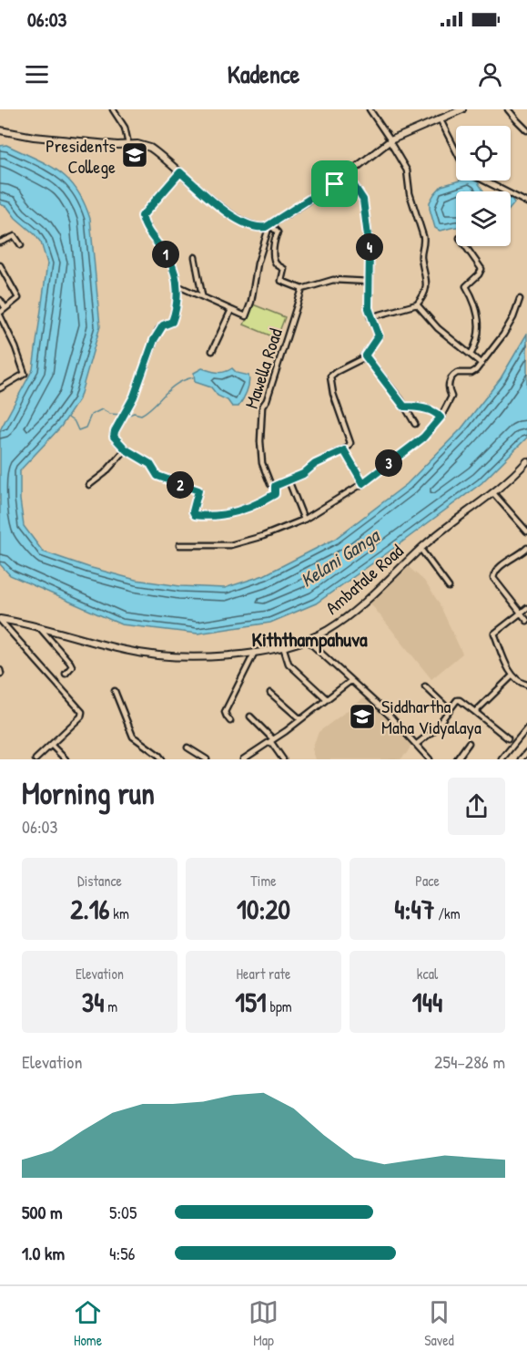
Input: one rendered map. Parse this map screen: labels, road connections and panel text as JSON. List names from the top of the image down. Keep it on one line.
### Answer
{"streets":{"main road":["Ambatale Road"],"street":["Mawella Road"]},"districts":["Kiththampahuva"],"water":["Kelani Ganga"],"places":{"school or university":["Presidents College","Siddhartha Maha Vidyalaya"]},"page":{"status":"06:03","header":"Kadence","pins":["4","1","3","2"],"heading":["Morning run","06:03"],"stats":[["Distance","2.16 km"],["Time","10:20"],["Pace","4:47 /km"],["Elevation","34 m"],["Heart rate","151 bpm"],["kcal","144"]],"chart":["Elevation","254–286 m"],"list":[{"name":"500 m","note":"5:05"},{"name":"1.0 km","note":"4:56"}],"tabs":["Home","Map","Saved"]}}
